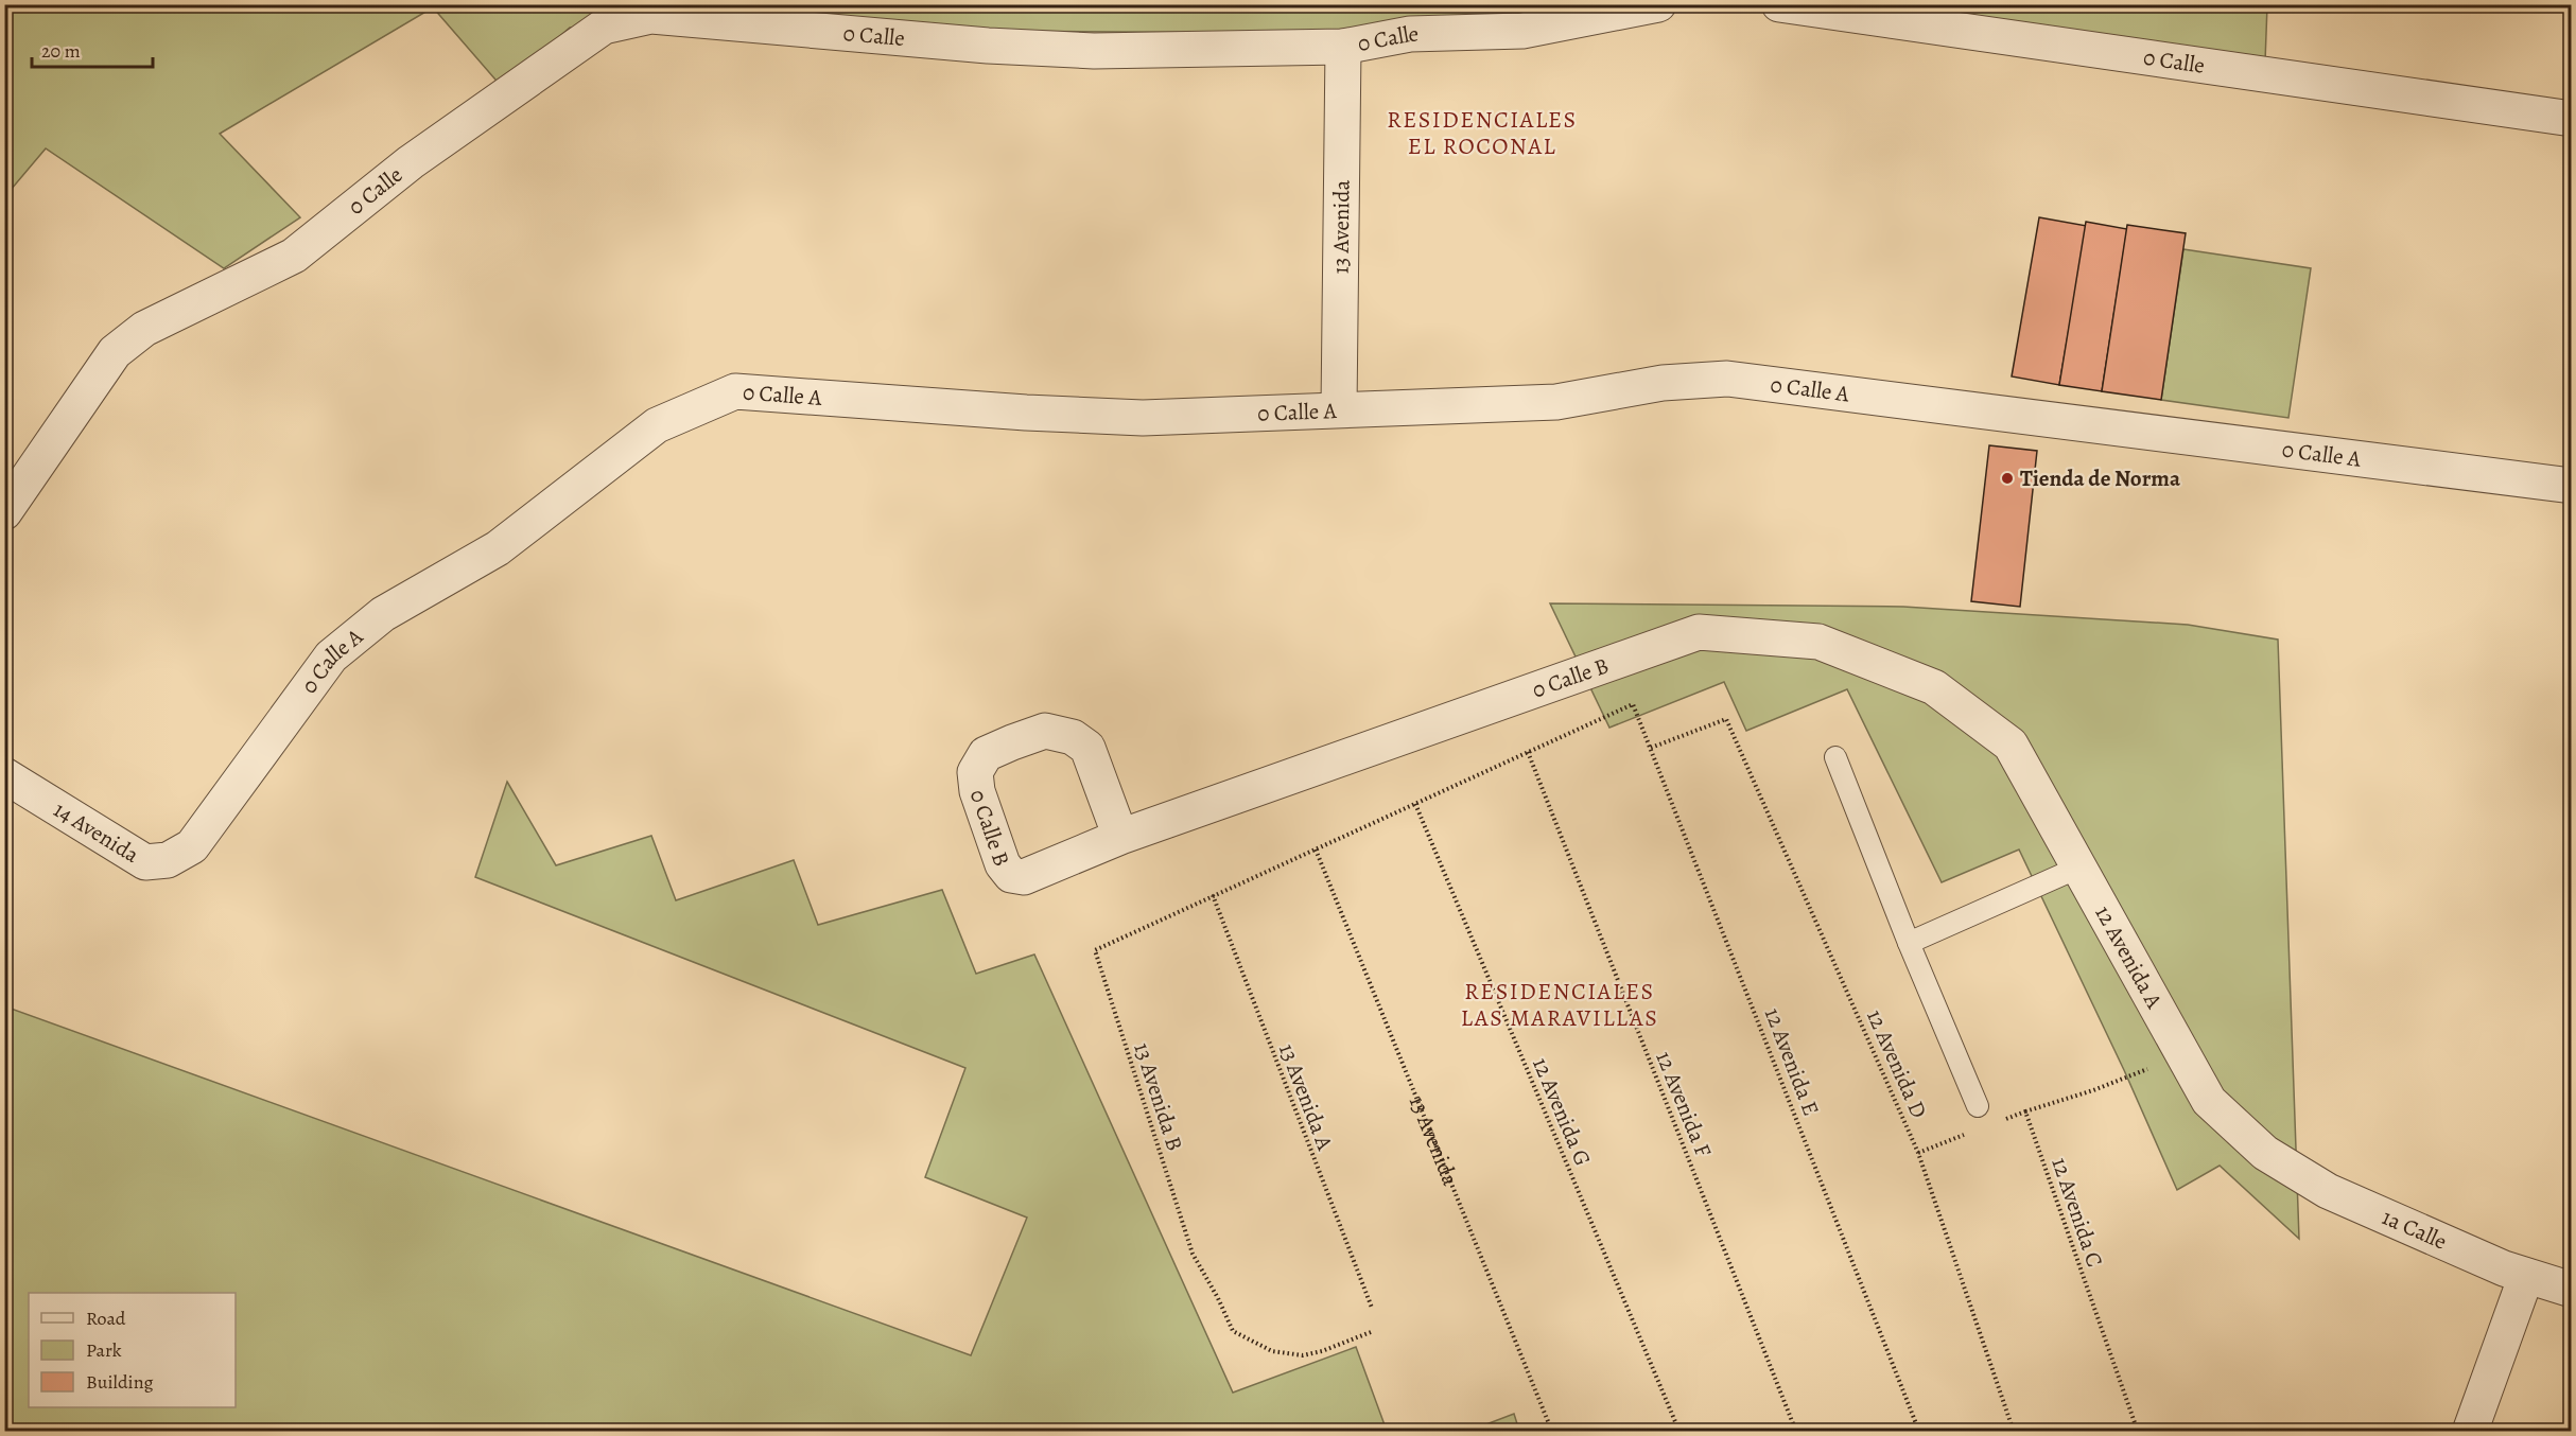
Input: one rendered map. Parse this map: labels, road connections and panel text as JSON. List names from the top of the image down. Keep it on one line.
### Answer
{"streets":{"street":["0 Calle","13 Avenida","0 Calle A","0 Calle B","14 Avenida","12 Avenida A","1a Calle"],"path":["12 Avenida E","12 Avenida D","13 Avenida B","13 Avenida A","12 Avenida F","12 Avenida G","12 Avenida C"]},"crossings":[["0 Calle","13 Avenida"],["13 Avenida","0 Calle A"],["13 Avenida","0 Calle B"],["0 Calle A","14 Avenida"],["0 Calle B","12 Avenida A"],["0 Calle B","12 Avenida E"],["0 Calle B","13 Avenida B"],["0 Calle B","13 Avenida A"],["0 Calle B","12 Avenida F"],["0 Calle B","12 Avenida G"],["12 Avenida A","1a Calle"],["12 Avenida E","12 Avenida D"]],"districts":["RESIDENCIALES EL ROCONAL","RESIDENCIALES LAS MARAVILLAS"],"places":["Tienda de Norma"],"legend":["Road","Park","Building"],"scale_bar":"20 m"}
